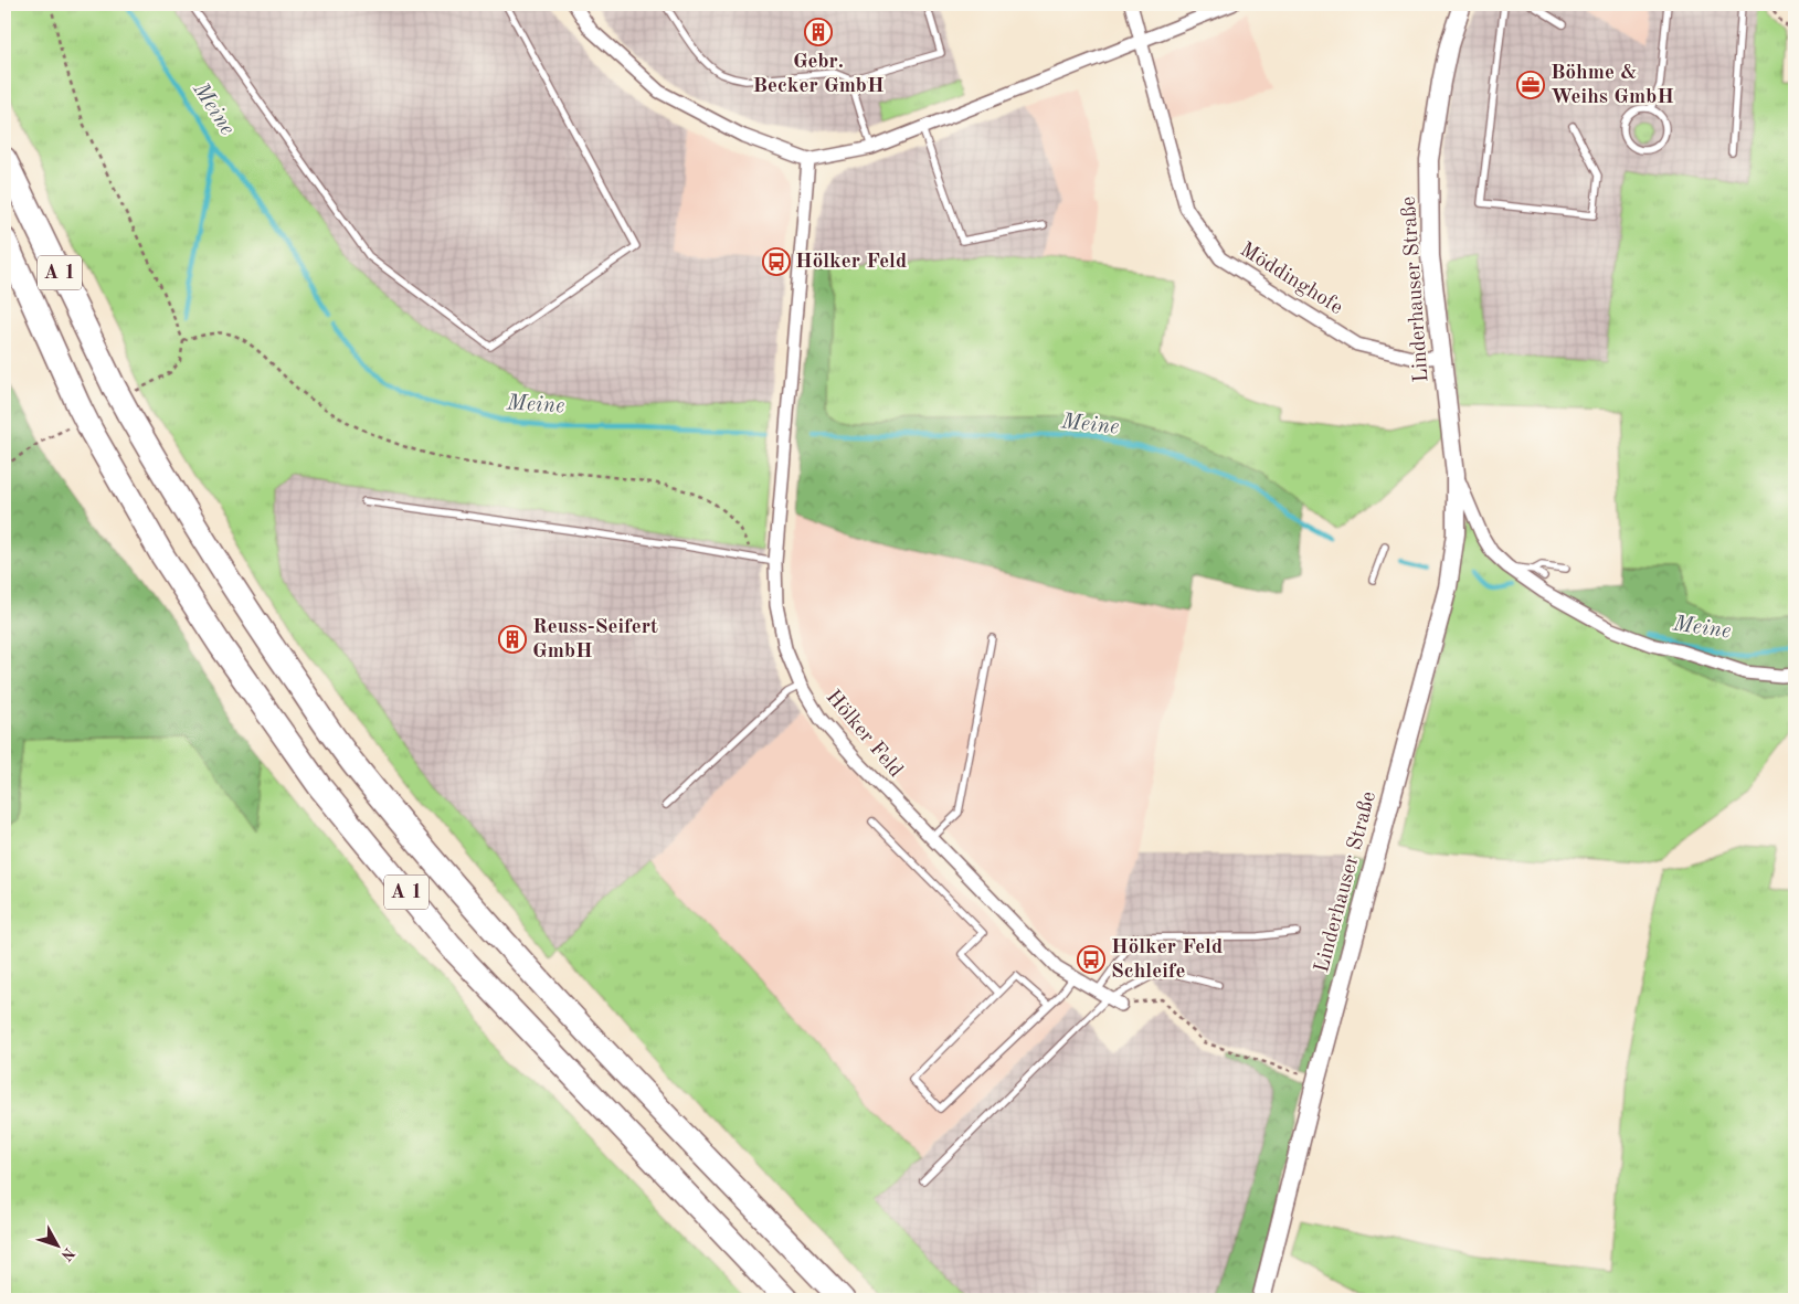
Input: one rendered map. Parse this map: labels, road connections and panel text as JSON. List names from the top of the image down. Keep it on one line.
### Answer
{"streets":{"highway":["A 1"],"main road":["Linderhauser Straße"],"street":["Möddinghofe","Hölker Feld"]},"crossings":[["Möddinghofe","Linderhauser Straße"]],"water":["Meine"],"places":{"building":["Gebr. Becker GmbH","Reuss-Seifert GmbH"],"office":["Böhme & Weihs GmbH"],"bus stop":["Hölker Feld","Hölker Feld Schleife"]},"north":"bottom right"}
